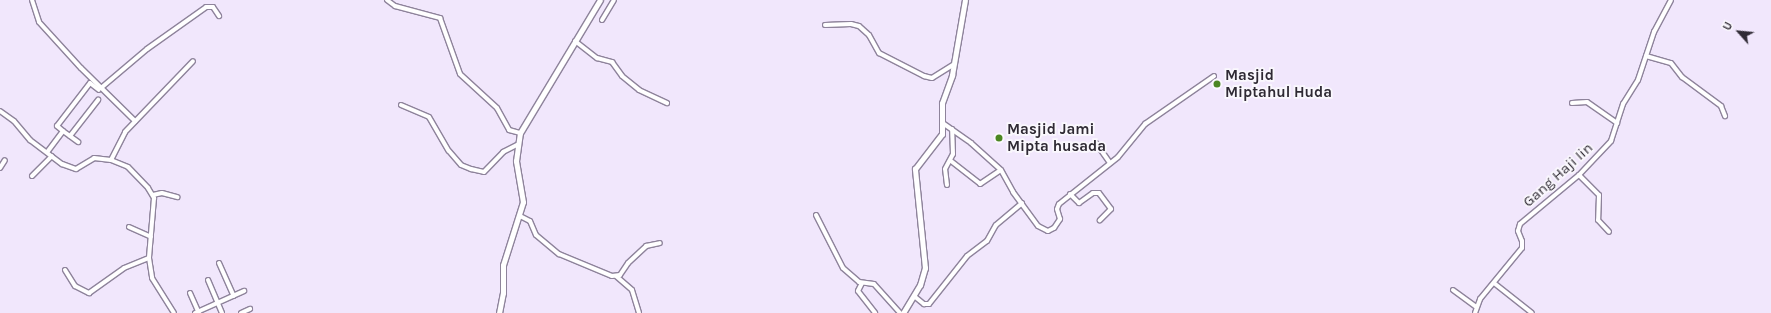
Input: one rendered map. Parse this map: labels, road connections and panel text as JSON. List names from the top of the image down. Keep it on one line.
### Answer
{"streets":{"street":["Gang Haji Iin"]},"places":["Masjid Miptahul Huda","Masjid Jami Mipta husada"],"north":"top left"}
